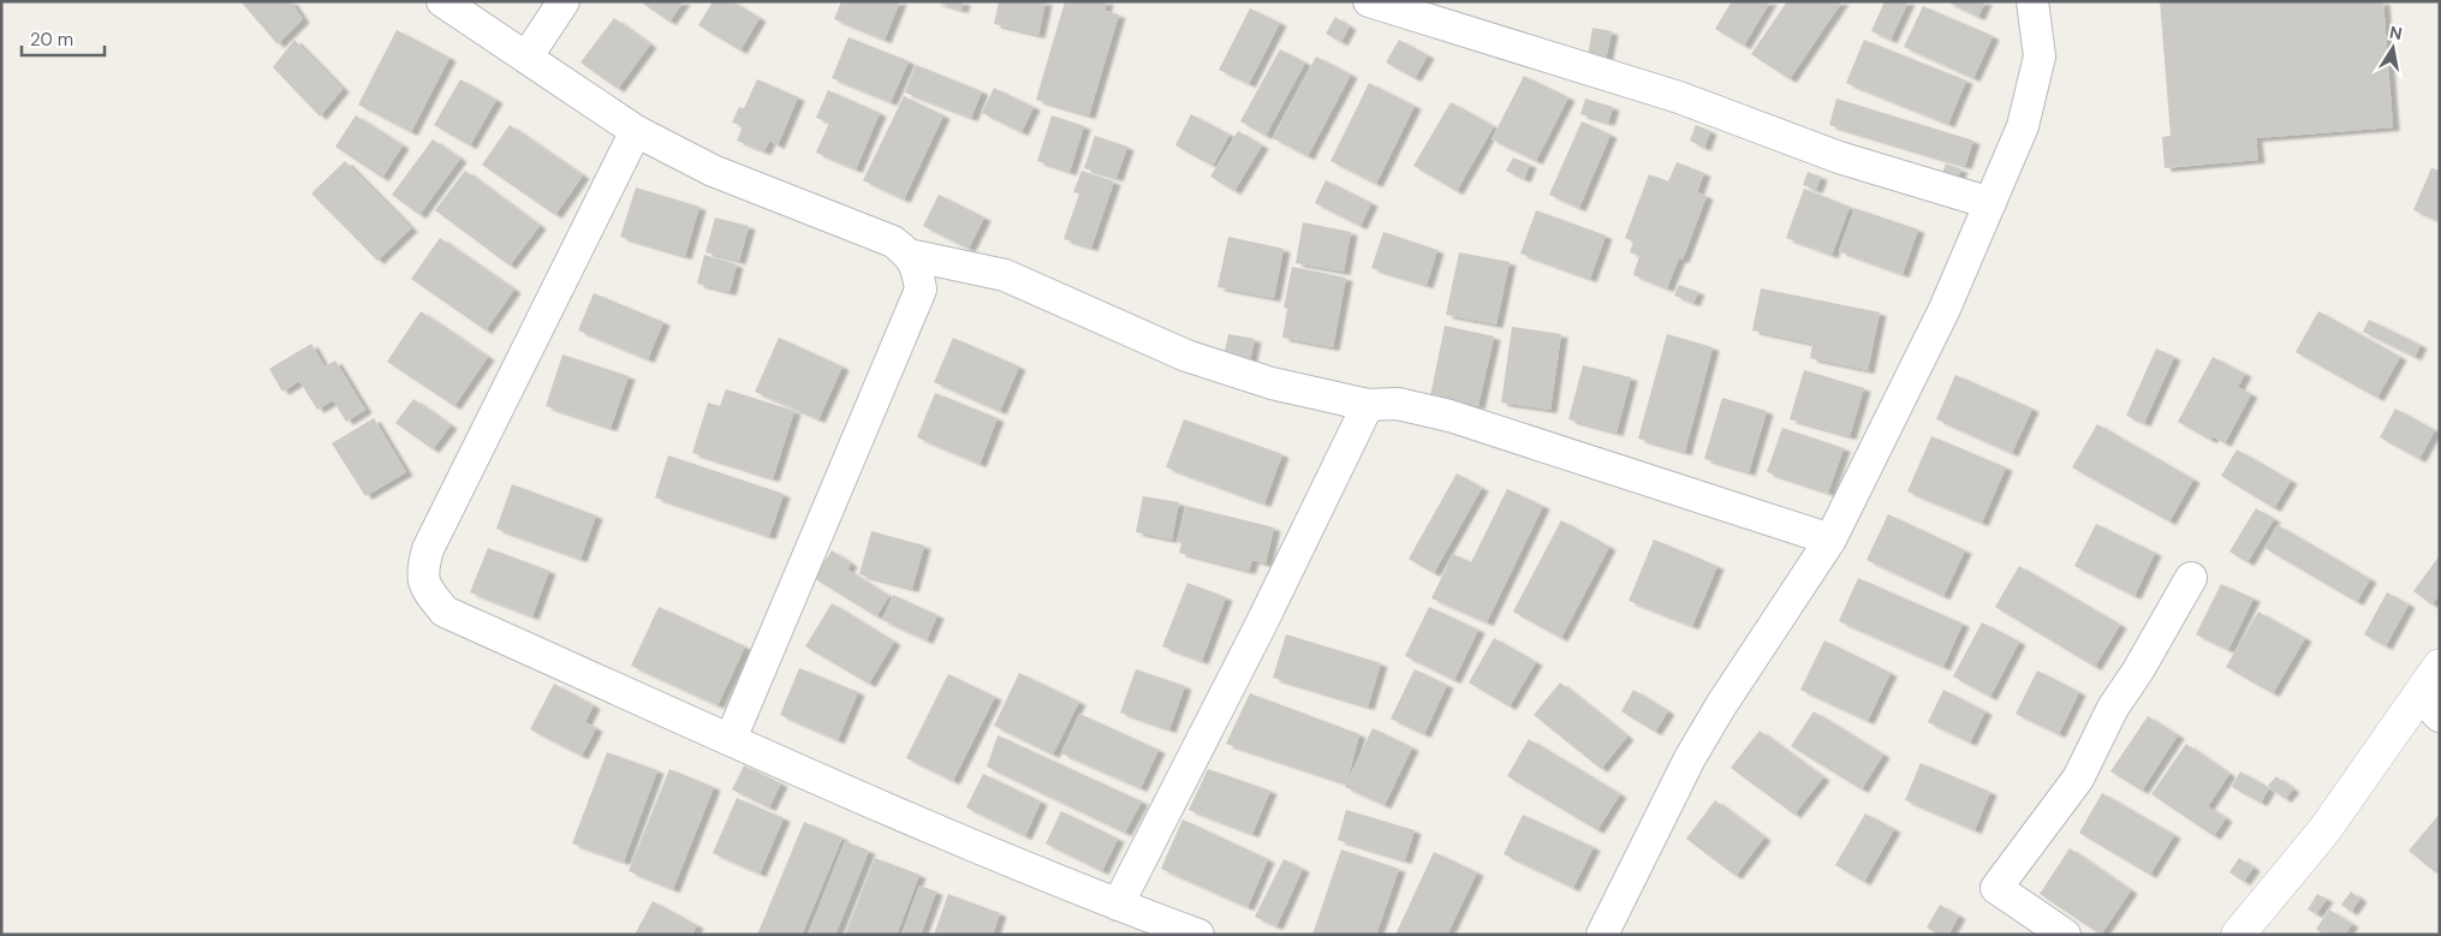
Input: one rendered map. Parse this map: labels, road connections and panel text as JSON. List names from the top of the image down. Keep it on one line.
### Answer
{"scale_bar":"20 m","north":"top"}
